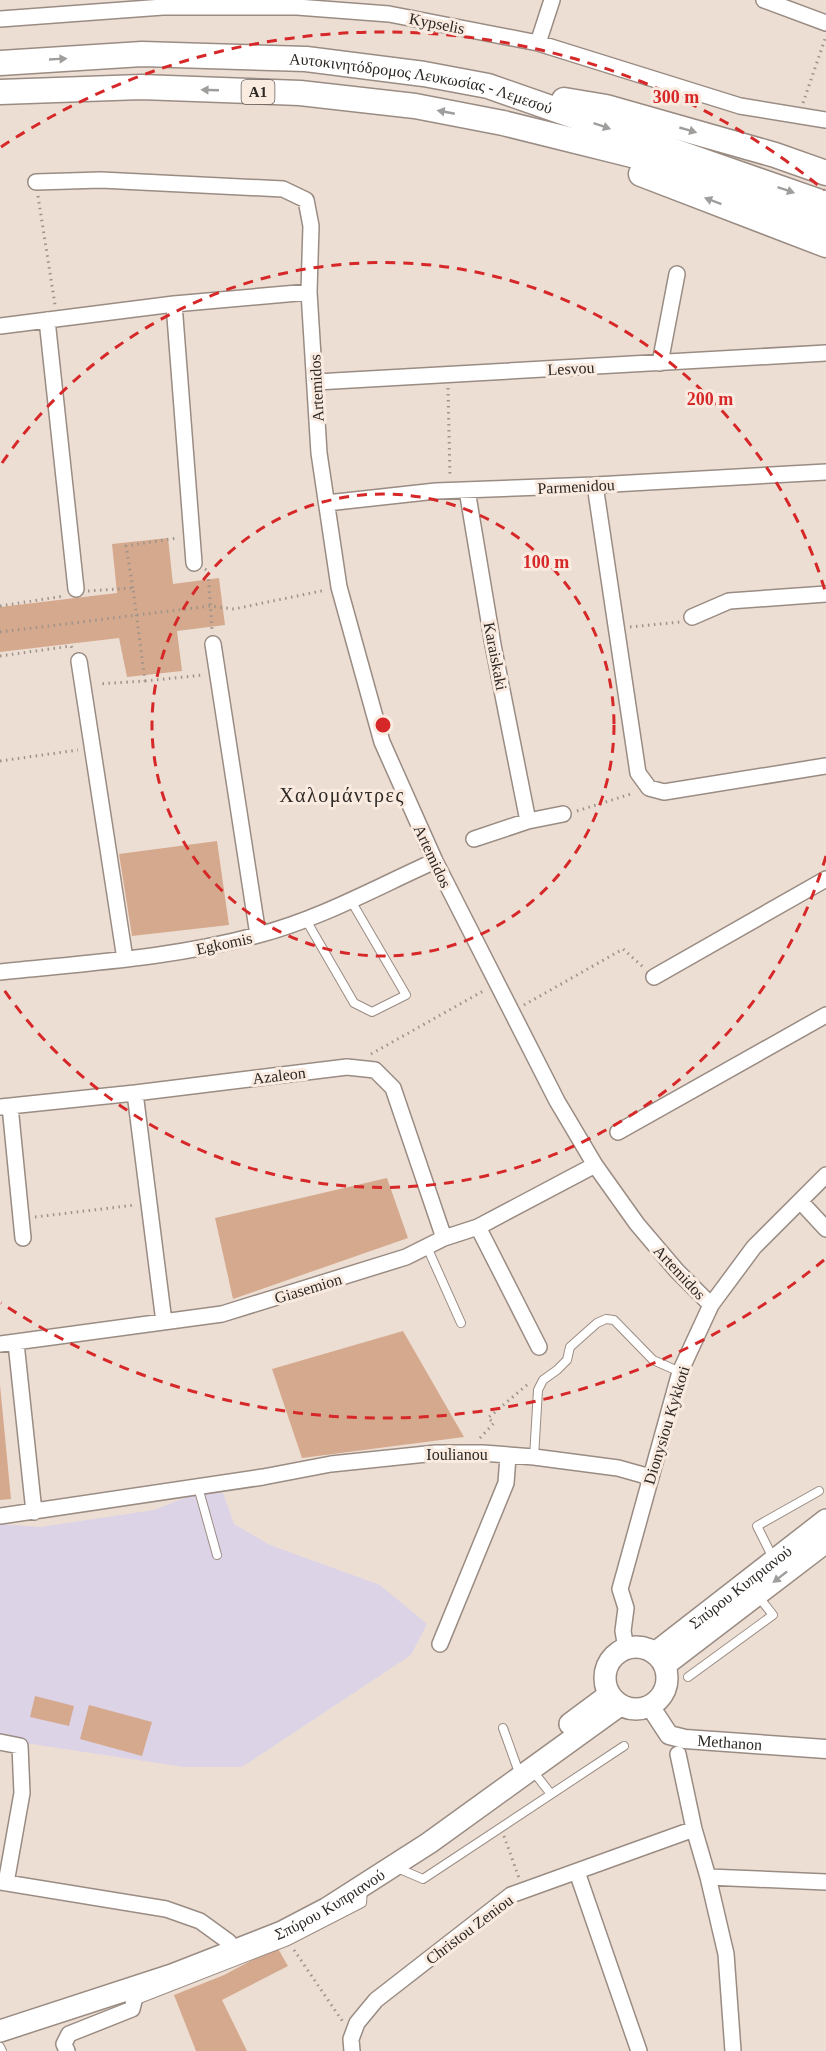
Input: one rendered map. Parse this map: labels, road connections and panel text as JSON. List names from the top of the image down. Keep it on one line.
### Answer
{"streets":{"highway":["Αυτοκινητόδρομος Λευκωσίας - Λεμεσού","A1"],"main road":["Σπύρου Κυπριανού"],"street":["Kypselis","Lesvou","Artemidos","Parmenidou","Karaiskaki","Egkomis","Azaleon","Giasemion","Dionysiou Kykkoti","Ioulianou","Methanon","Christou Zeniou"]},"crossings":[["Lesvou","Artemidos"],["Artemidos","Parmenidou"],["Artemidos","Egkomis"],["Artemidos","Giasemion"],["Artemidos","Dionysiou Kykkoti"],["Parmenidou","Karaiskaki"],["Azaleon","Giasemion"],["Dionysiou Kykkoti","Ioulianou"],["Dionysiou Kykkoti","Σπύρου Κυπριανού"],["Dionysiou Kykkoti","Methanon"],["Σπύρου Κυπριανού","Methanon"]],"districts":["Χαλομάντρες"],"rings":["300 m","200 m","100 m"]}
